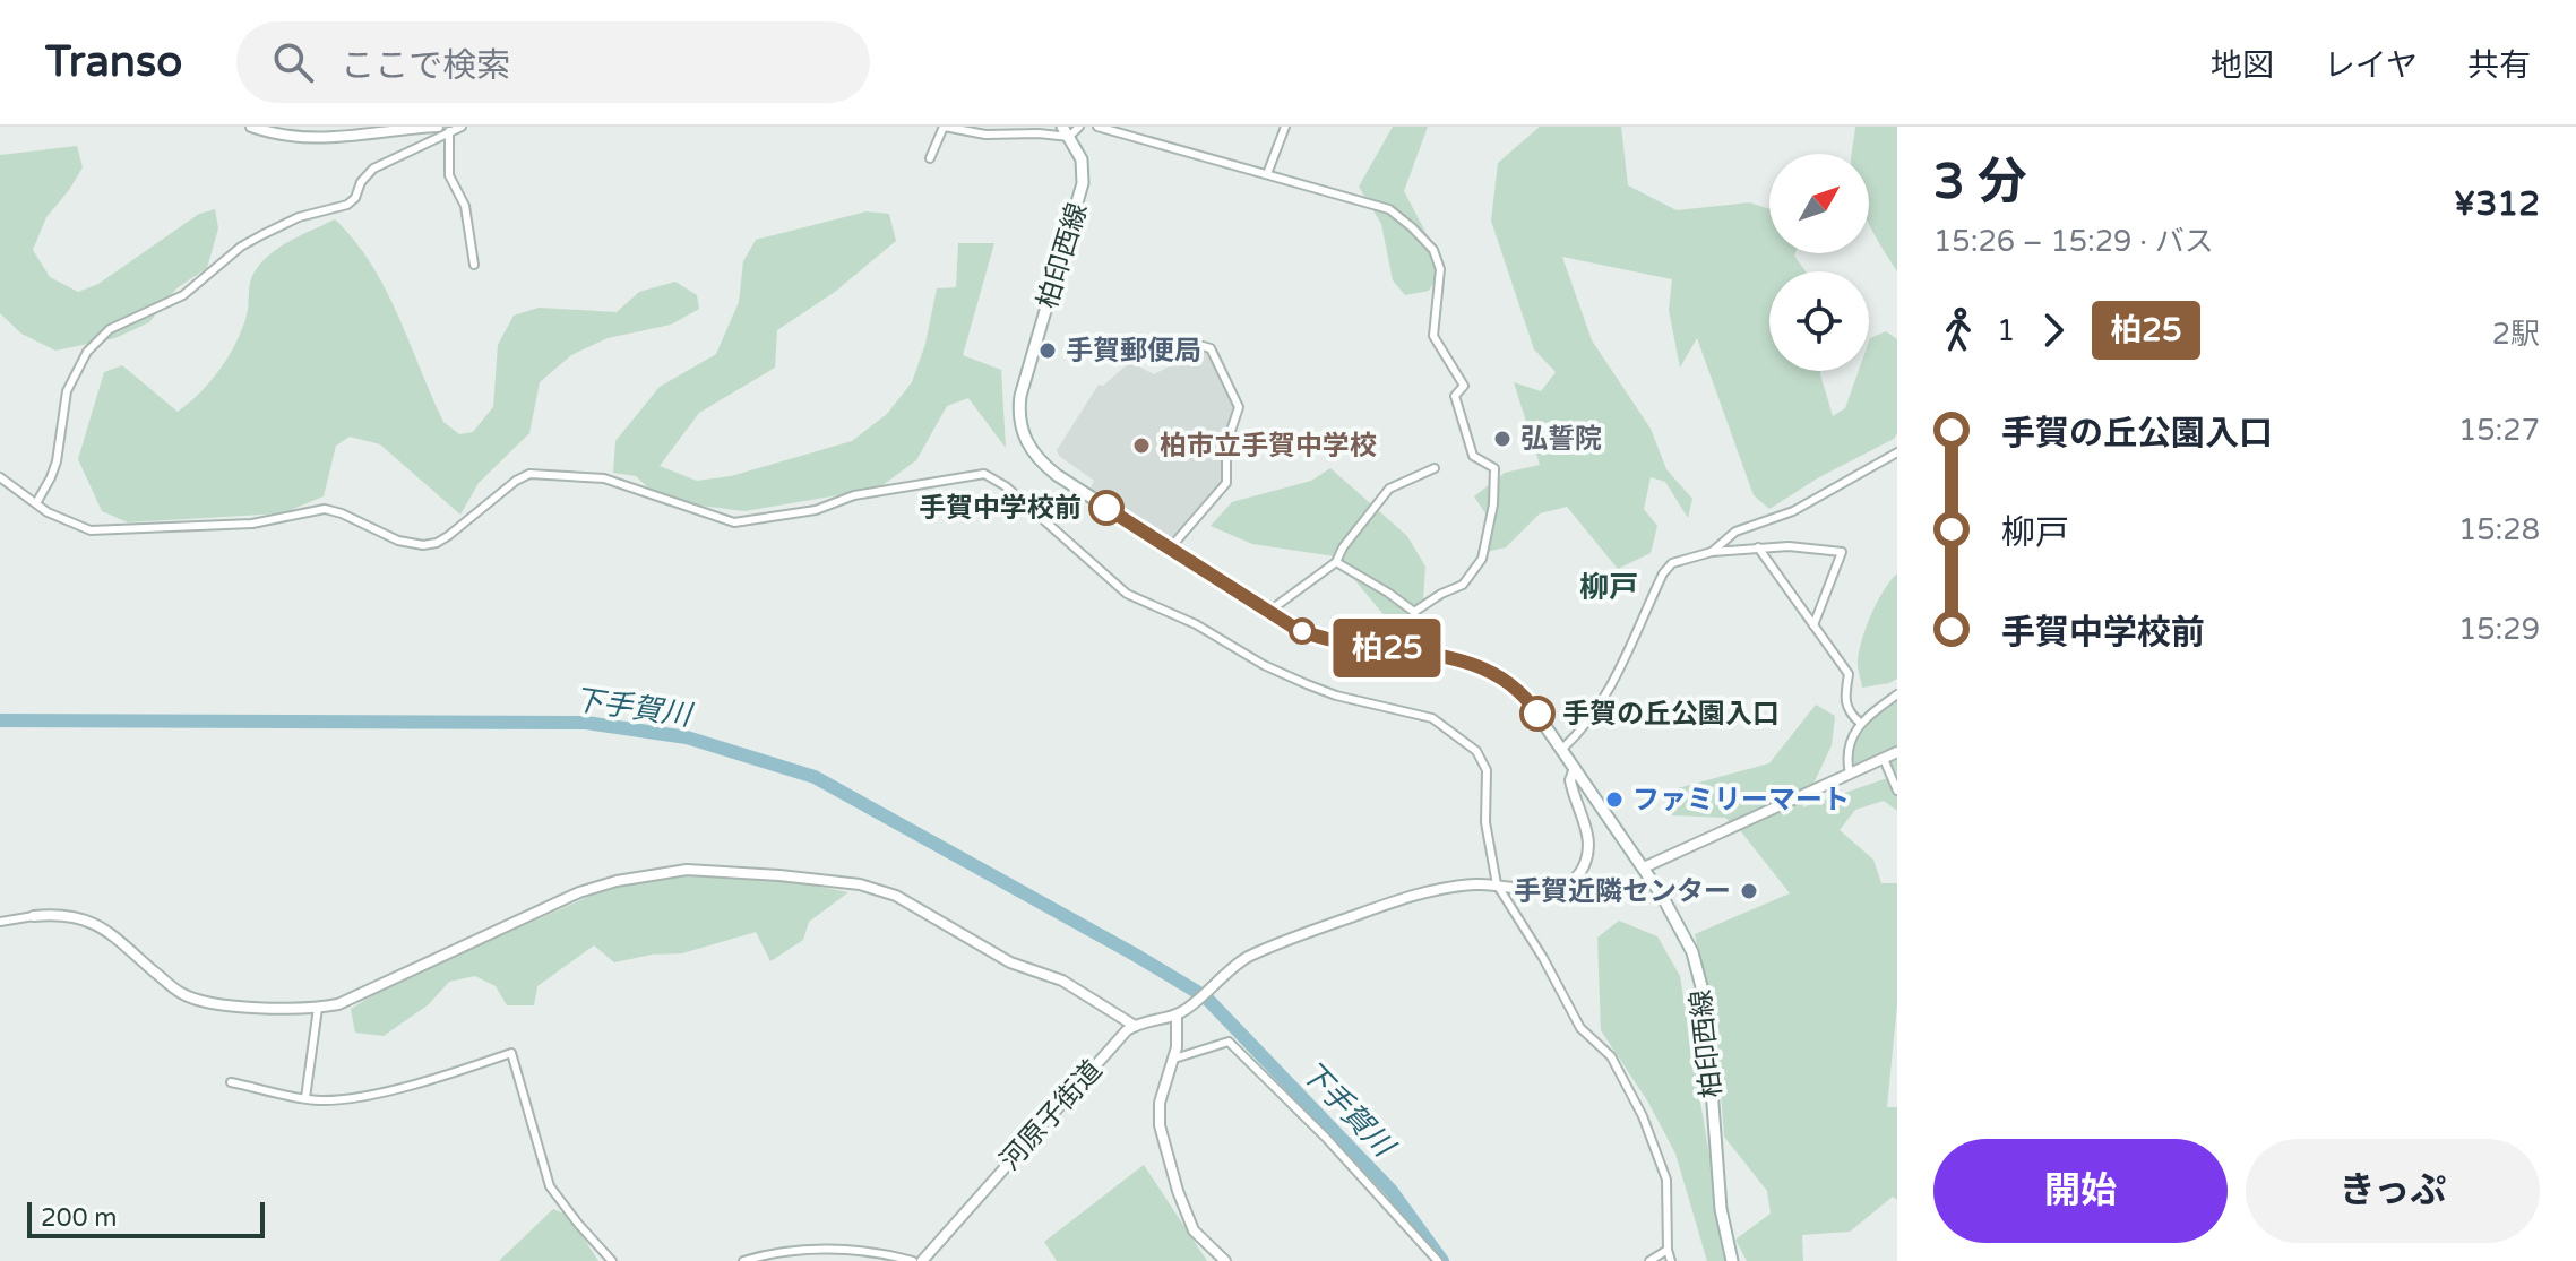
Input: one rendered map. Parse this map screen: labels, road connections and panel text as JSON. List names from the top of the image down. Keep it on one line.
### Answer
{"streets":{"main road":["柏印西線"],"street":["河原子街道"]},"districts":["柳戸"],"water":["下手賀川"],"places":["手賀郵便局","弘誓院","柏市立手賀中学校","手賀中学校前","手賀の丘公園入口","ファミリーマート","手賀近隣センター"],"lines":["bus line 柏25"],"scale_bar":"200 m","north":"top right","page":{"header":"Transo","search":"ここで検索","nav":["地図","レイヤ","共有"],"on_map":"柏25","heading":["3 分","15:26 – 15:29 · バス","¥312"],"legs":["1","柏25","2駅"],"list":[{"name":"手賀の丘公園入口","value":"15:27"},{"name":"柳戸","value":"15:28"},{"name":"手賀中学校前","value":"15:29"}],"buttons":["開始","きっぷ"],"scale":"200 m"}}
